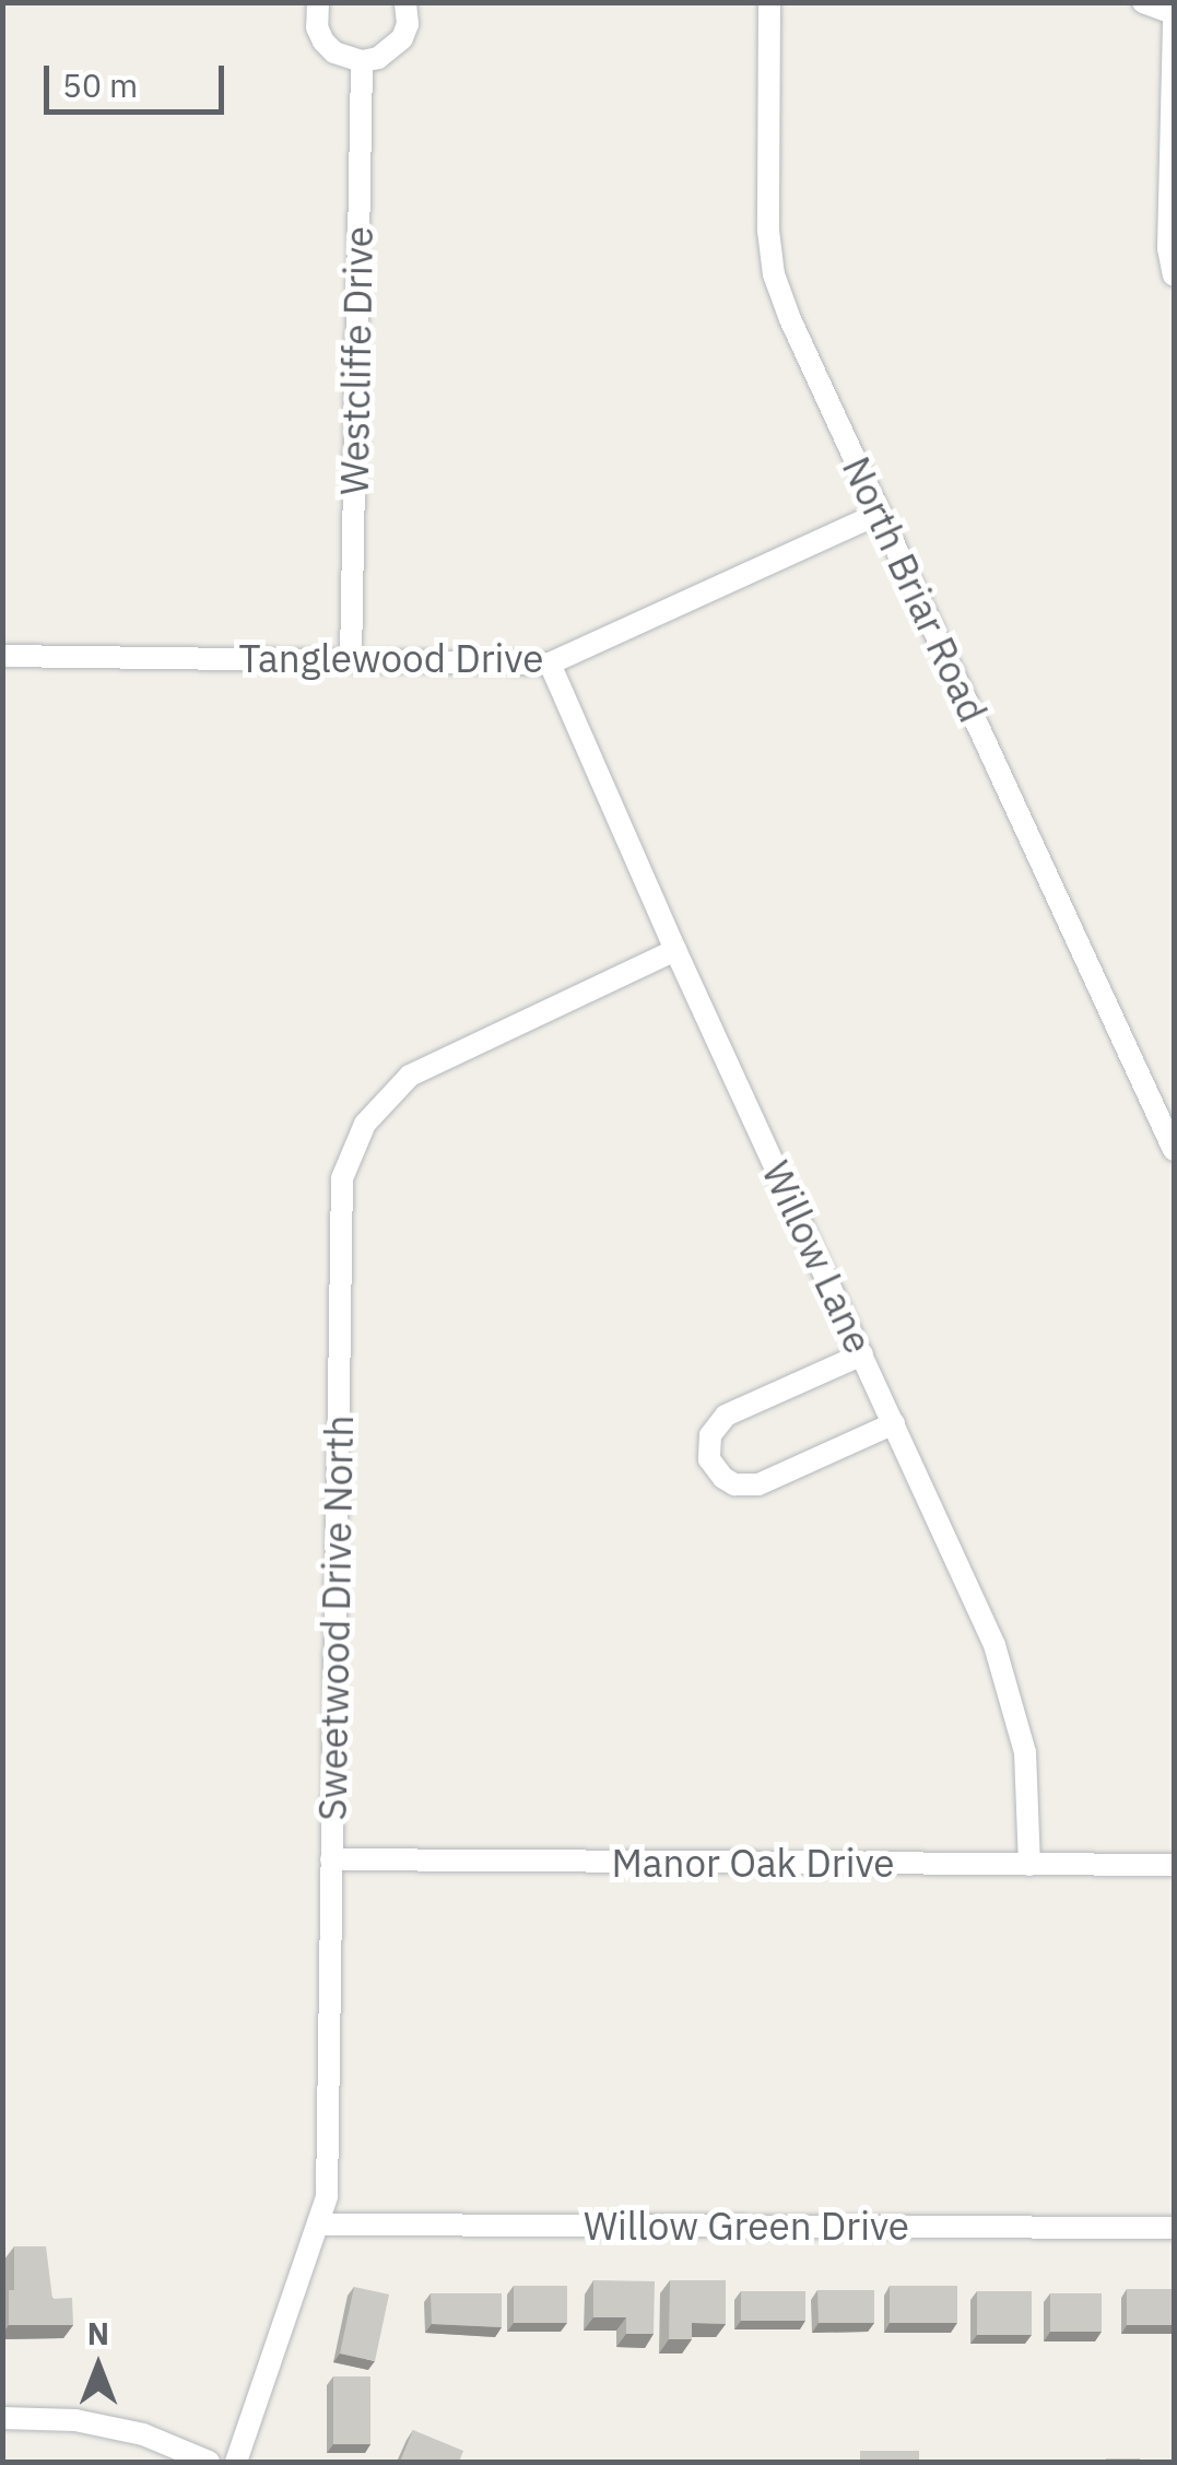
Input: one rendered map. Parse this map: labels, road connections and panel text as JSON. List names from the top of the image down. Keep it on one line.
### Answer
{"streets":{"street":["Westcliffe Drive","North Briar Road","Tanglewood Drive","Willow Lane","Sweetwood Drive North","Manor Oak Drive","Willow Green Drive"]},"crossings":[["Westcliffe Drive","Tanglewood Drive"],["North Briar Road","Tanglewood Drive"],["Tanglewood Drive","Willow Lane"],["Willow Lane","Sweetwood Drive North"],["Willow Lane","Manor Oak Drive"],["Sweetwood Drive North","Manor Oak Drive"],["Sweetwood Drive North","Willow Green Drive"]],"scale_bar":"50 m","north":"top"}
